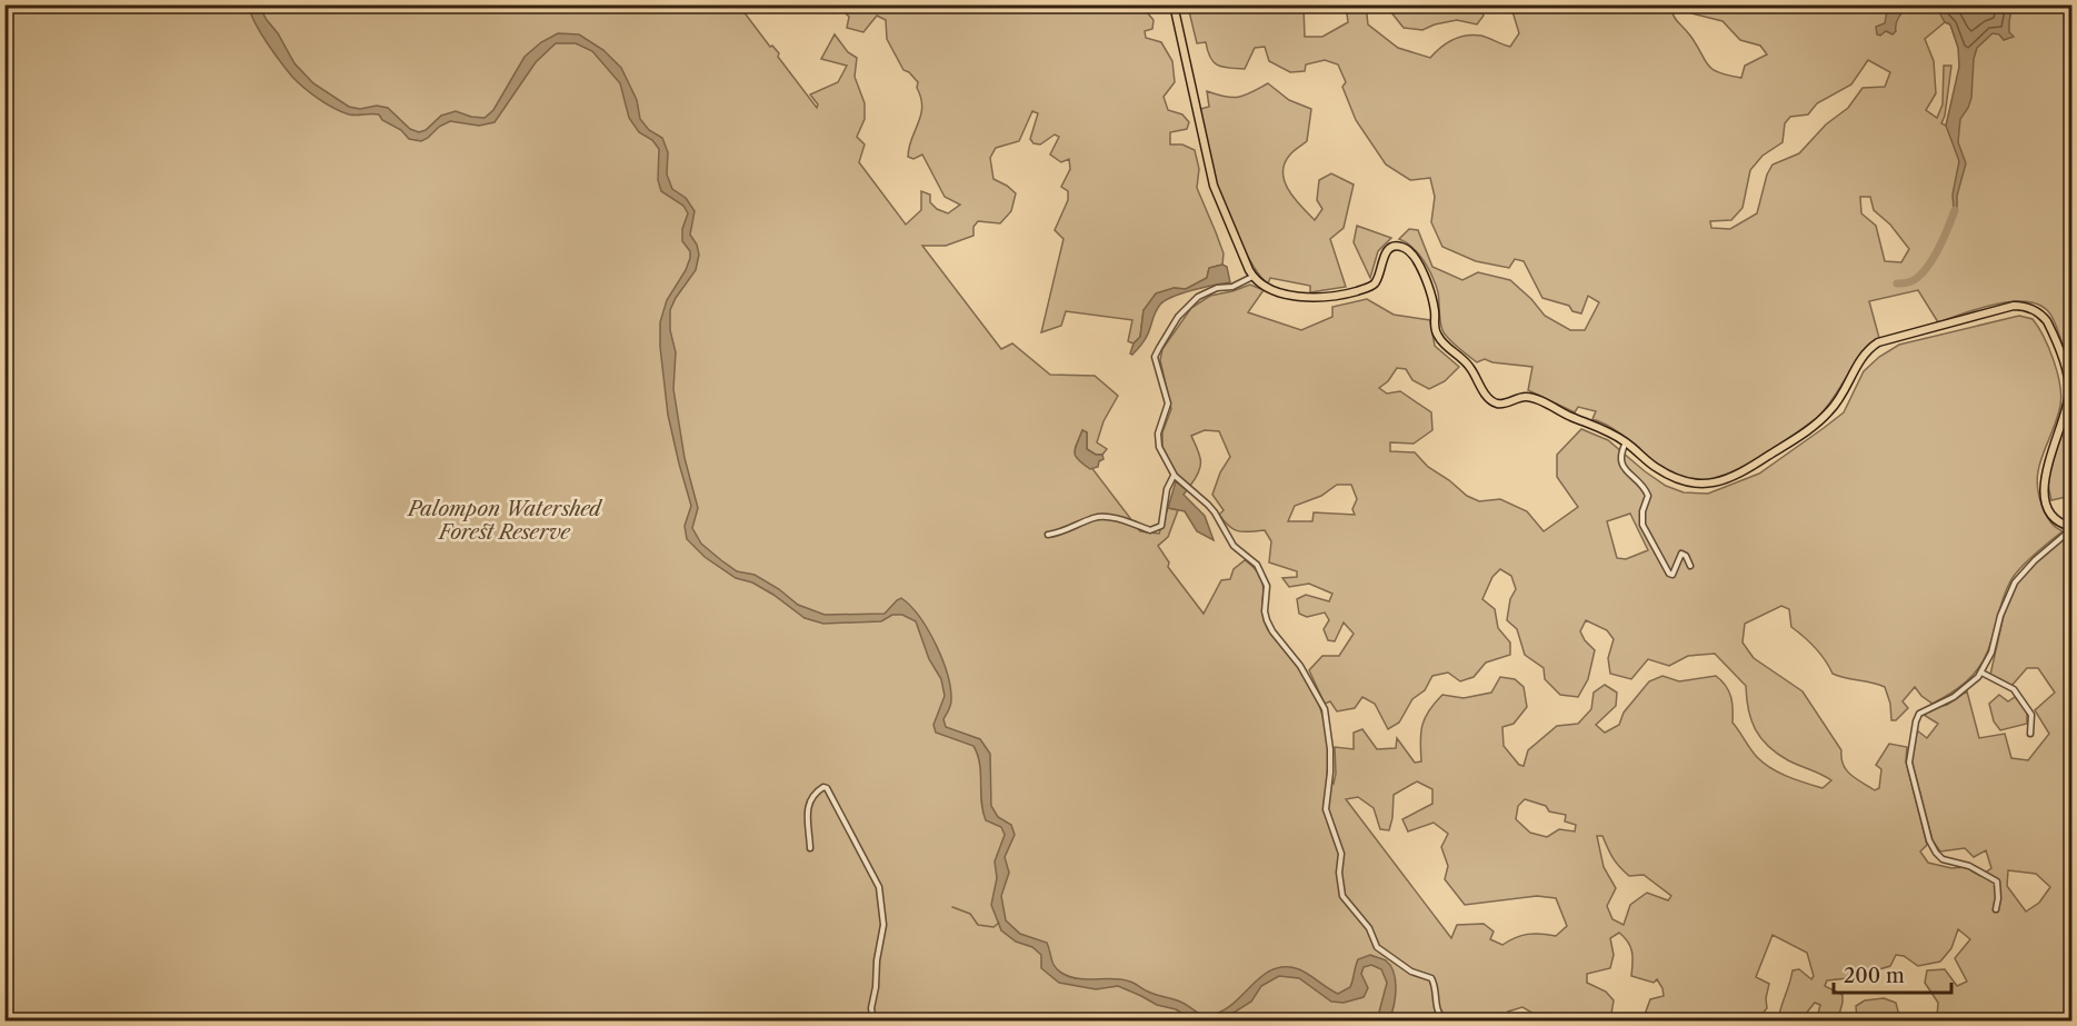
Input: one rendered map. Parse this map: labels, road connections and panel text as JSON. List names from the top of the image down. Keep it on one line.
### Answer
{"parks":["Palompon Watershed Forest Reserve"],"scale_bar":"200 m"}
